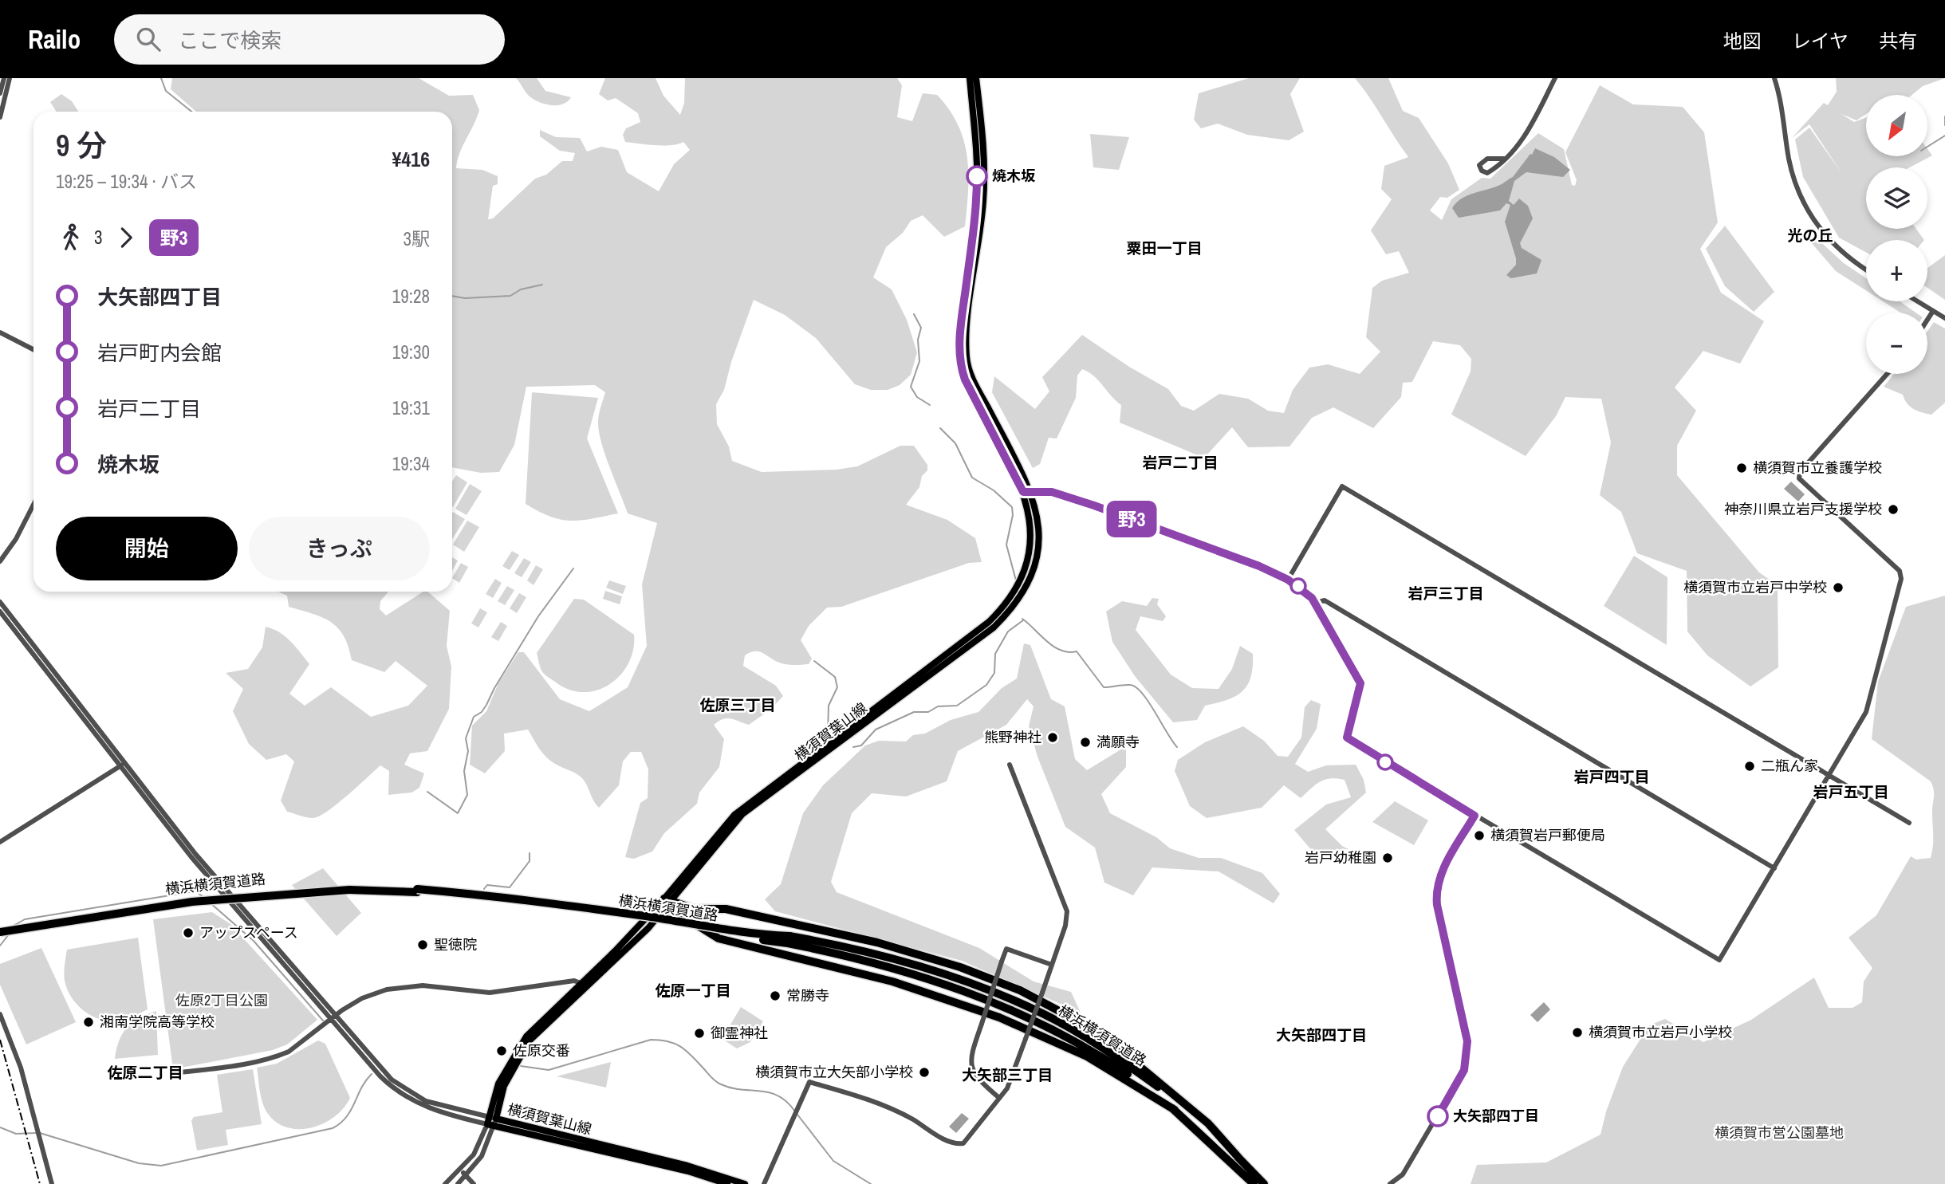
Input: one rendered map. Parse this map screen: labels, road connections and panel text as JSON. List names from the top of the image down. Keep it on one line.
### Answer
{"streets":{"highway":["横浜横須賀道路"],"main road":["横須賀葉山線"]},"districts":["光の丘","粟田一丁目","岩戸二丁目","岩戸三丁目","佐原三丁目","岩戸四丁目","岩戸五丁目","佐原一丁目","大矢部四丁目","佐原二丁目","大矢部三丁目"],"parks":["佐原2丁目公園","横須賀市営公園墓地"],"places":["焼木坂","横須賀市立養護学校","神奈川県立岩戸支援学校","横須賀市立岩戸中学校","熊野神社","満願寺","二瓶ん家","横須賀岩戸郵便局","岩戸幼稚園","アップスペース","聖徳院","常勝寺","湘南学院高等学校","横須賀市立岩戸小学校","御霊神社","佐原交番","横須賀市立大矢部小学校","大矢部四丁目"],"lines":["bus line 野3"],"north":"bottom left","page":{"header":"Railo","search":"ここで検索","nav":["地図","レイヤ","共有"],"on_map":"野3","map_buttons":["+","−"],"heading":["9 分","19:25 – 19:34 · バス","¥416"],"legs":["3","野3","3駅"],"list":[{"name":"大矢部四丁目","value":"19:28"},{"name":"岩戸町内会館","value":"19:30"},{"name":"岩戸二丁目","value":"19:31"},{"name":"焼木坂","value":"19:34"}],"buttons":["開始","きっぷ"]}}
